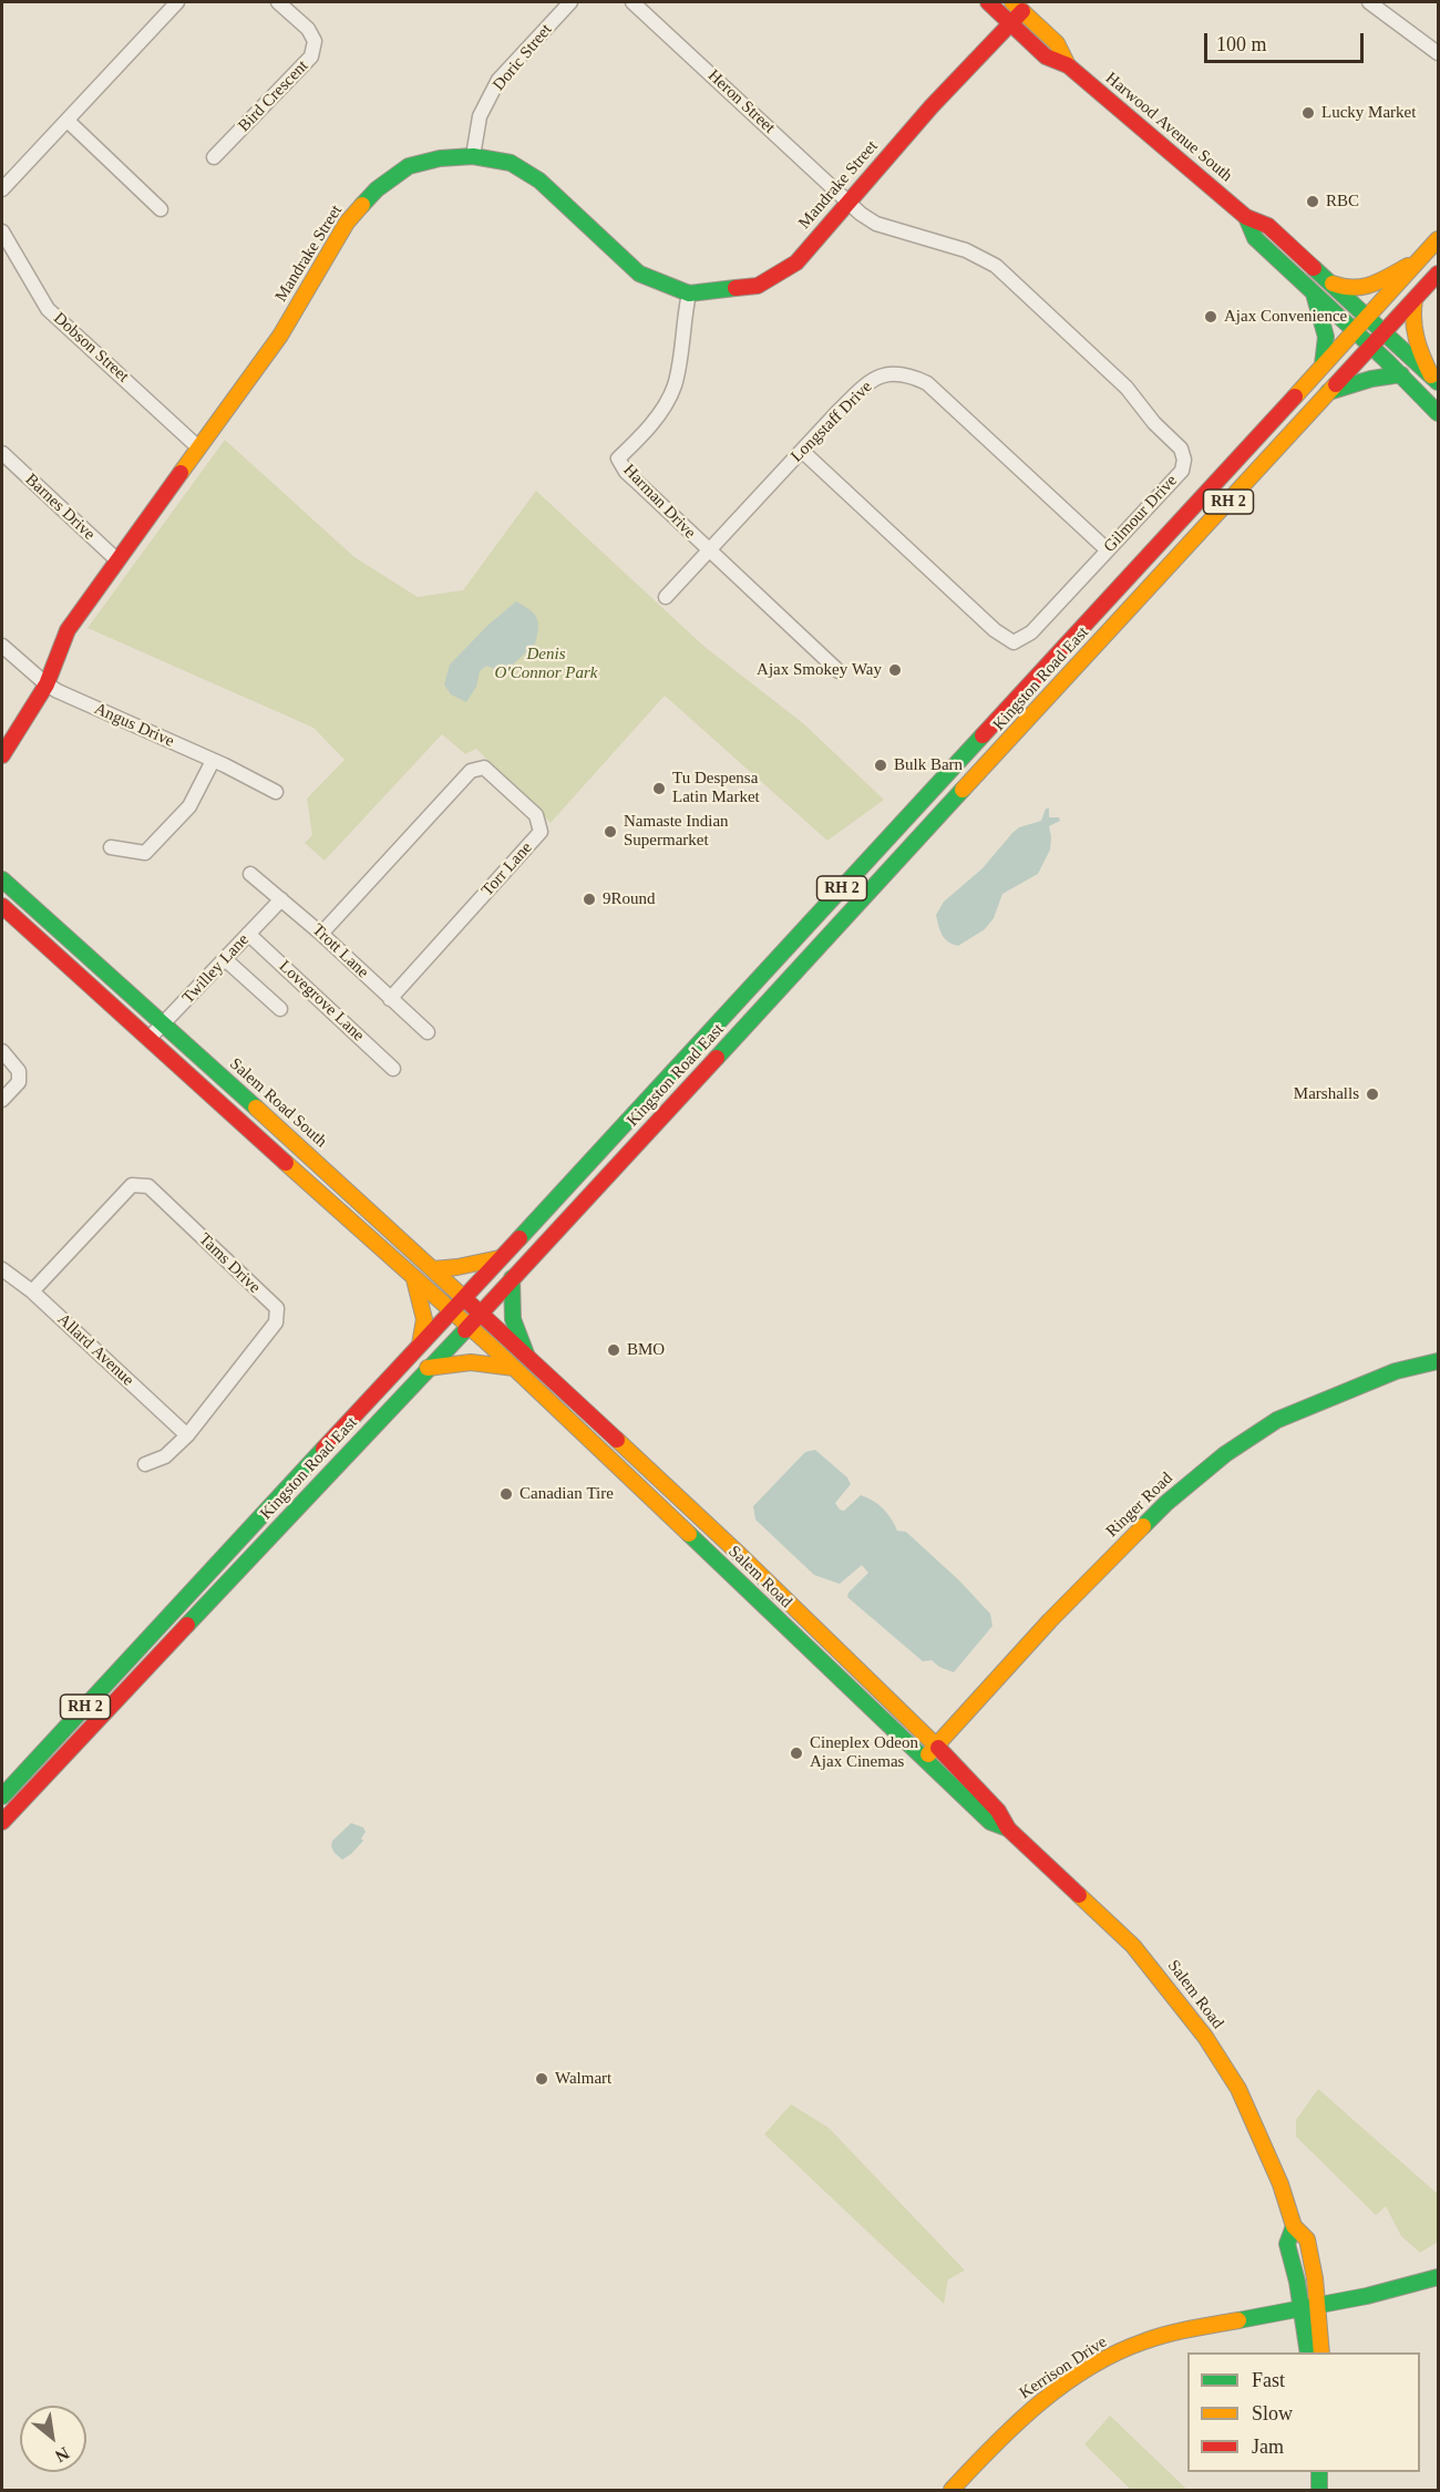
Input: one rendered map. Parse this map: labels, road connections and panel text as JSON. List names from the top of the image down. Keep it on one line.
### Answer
{"streets":{"main road":["Harwood Avenue South","Mandrake Street","RH 2","Kingston Road East","Salem Road South","Ringer Road","Salem Road","Kerrison Drive"],"street":["Doric Street","Bird Crescent","Heron Street","Dobson Street","Longstaff Drive","Harman Drive","Barnes Drive","Gilmour Drive","Angus Drive","Torr Lane","Trott Lane","Twilley Lane","Lovegrove Lane","Tams Drive","Allard Avenue"]},"crossings":[["Doric Street","Mandrake Street"],["Heron Street","Mandrake Street"],["Heron Street","Gilmour Drive"],["Harwood Avenue South","Mandrake Street"],["Harwood Avenue South","RH 2"],["Harwood Avenue South","Kingston Road East"],["Mandrake Street","Dobson Street"],["Mandrake Street","Harman Drive"],["Mandrake Street","Barnes Drive"],["Mandrake Street","Gilmour Drive"],["Mandrake Street","Angus Drive"],["Longstaff Drive","Harman Drive"],["Longstaff Drive","Gilmour Drive"],["RH 2","Kingston Road East"],["Kingston Road East","Salem Road South"],["Kingston Road East","Salem Road"],["Torr Lane","Trott Lane"],["Trott Lane","Twilley Lane"],["Twilley Lane","Lovegrove Lane"],["Twilley Lane","Salem Road South"],["Salem Road South","Salem Road"],["Tams Drive","Allard Avenue"],["Ringer Road","Salem Road"],["Salem Road","Kerrison Drive"]],"parks":["Denis O'Connor Park"],"places":["Lucky Market","RBC","Ajax Convenience","Ajax Smokey Way","Bulk Barn","Tu Despensa Latin Market","Namaste Indian Supermarket","9Round","Marshalls","BMO","Canadian Tire","Cineplex Odeon Ajax Cinemas","Walmart"],"legend":["Fast","Slow","Jam"],"scale_bar":"100 m","north":"bottom right"}
